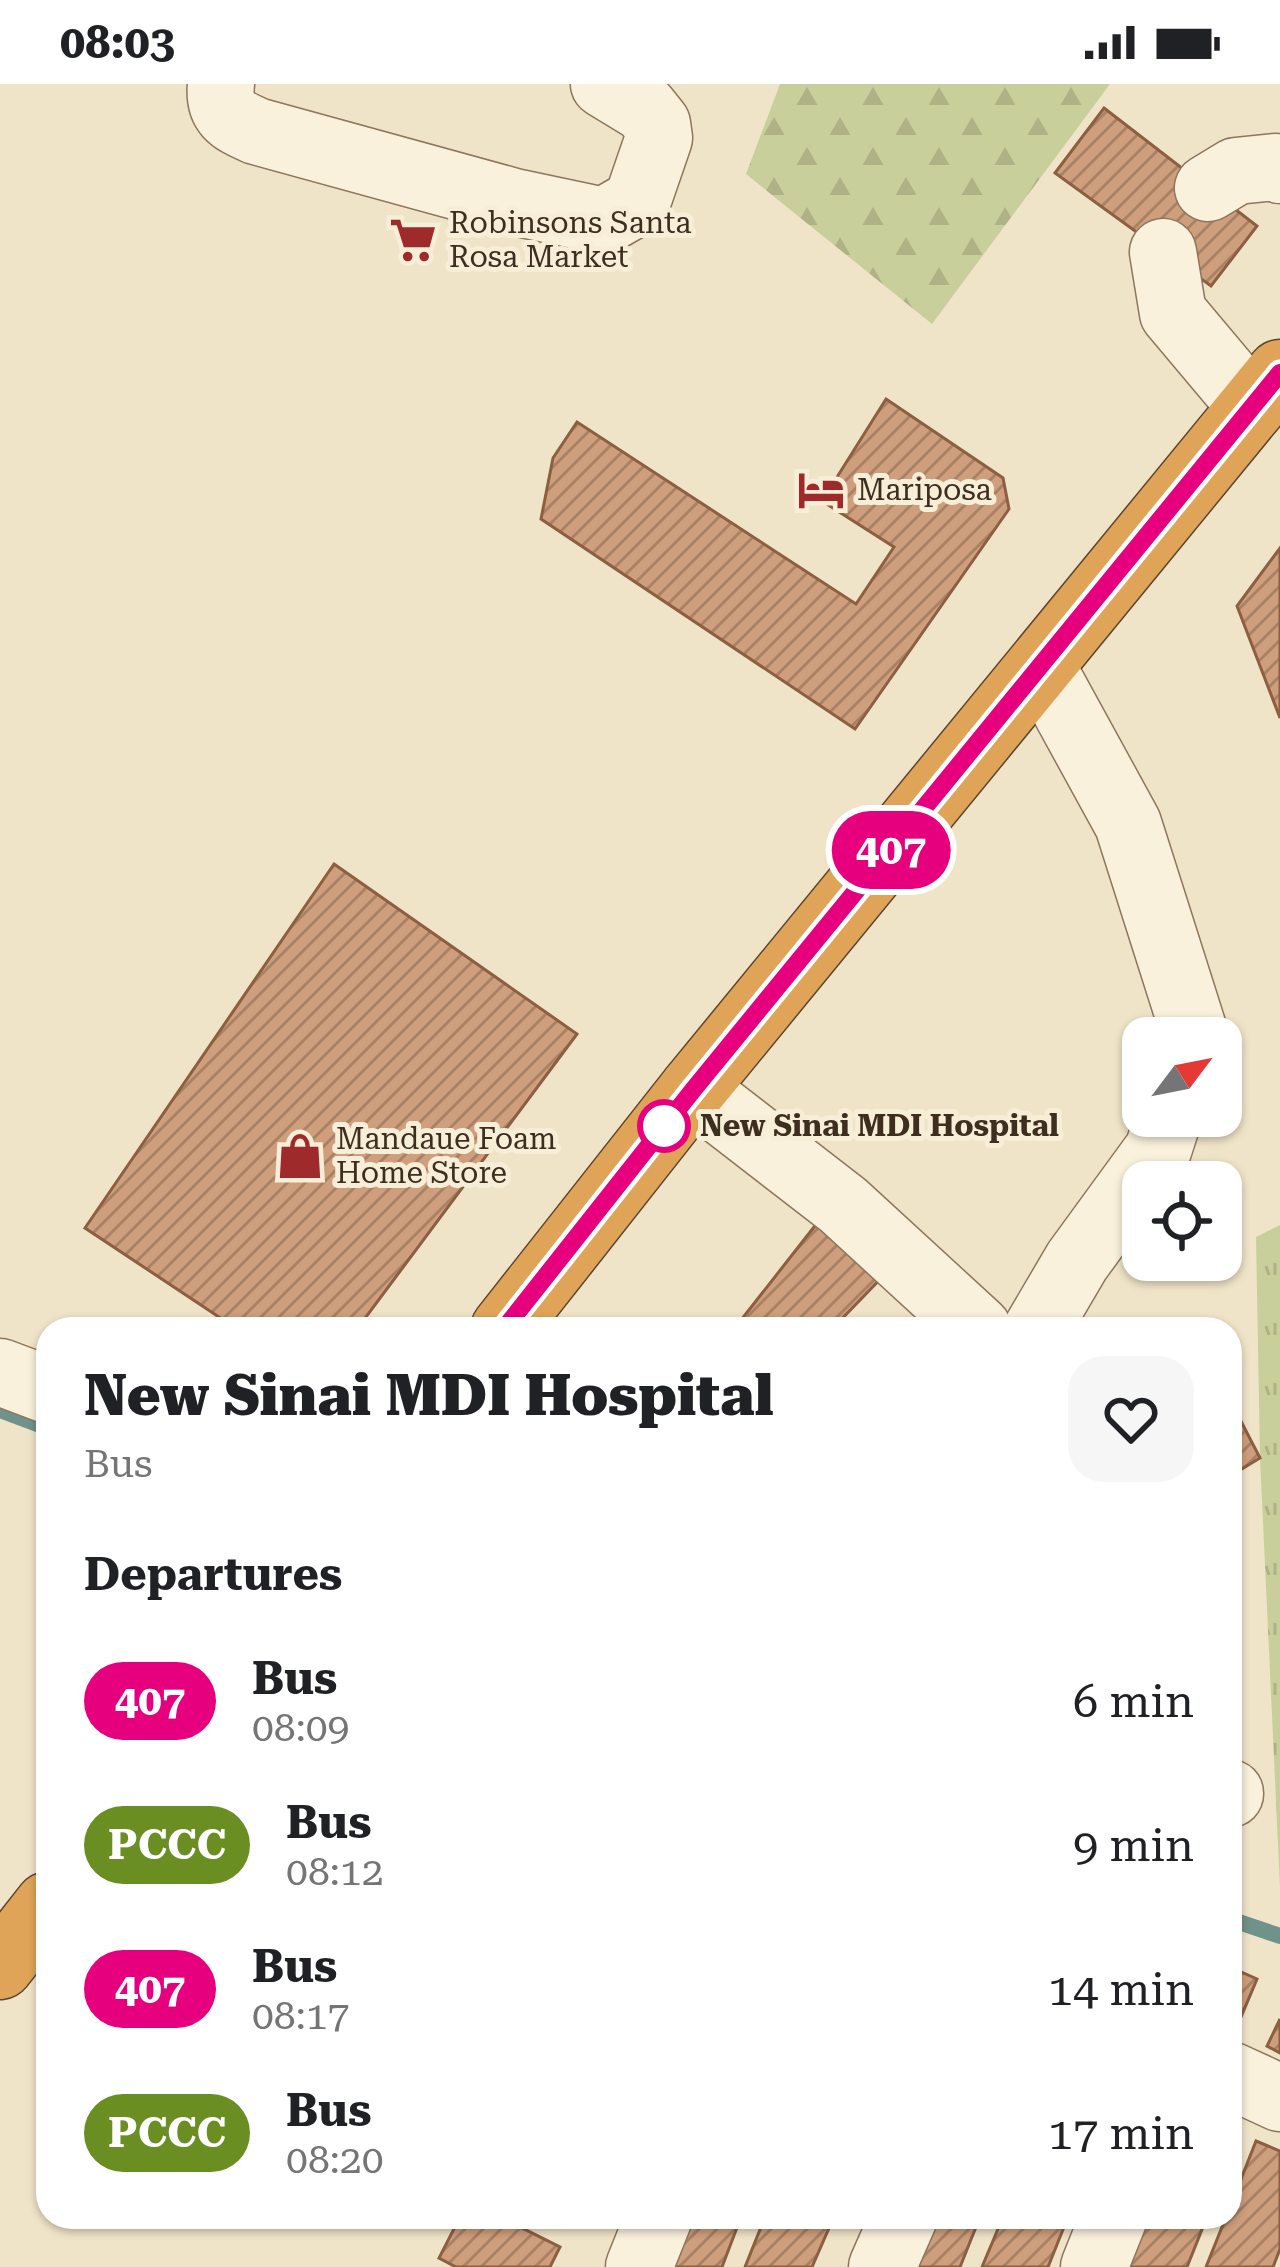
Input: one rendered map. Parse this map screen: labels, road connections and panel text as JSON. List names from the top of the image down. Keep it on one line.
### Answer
{"places":{"supermarket":["Robinsons Santa Rosa Market"],"hotel":["Mariposa"],"other":["New Sinai MDI Hospital"],"shop":["Mandaue Foam Home Store"]},"lines":["bus line 407"],"north":"top right","page":{"status":"08:03","on_map":"407","heading":[["New Sinai MDI Hospital","Bus"],"Departures"],"list":[{"mark":"407","name":"Bus","note":"08:09","value":"6 min"},{"mark":"PCCC","name":"Bus","note":"08:12","value":"9 min"},{"mark":"407","name":"Bus","note":"08:17","value":"14 min"},{"mark":"PCCC","name":"Bus","note":"08:20","value":"17 min"}]}}
